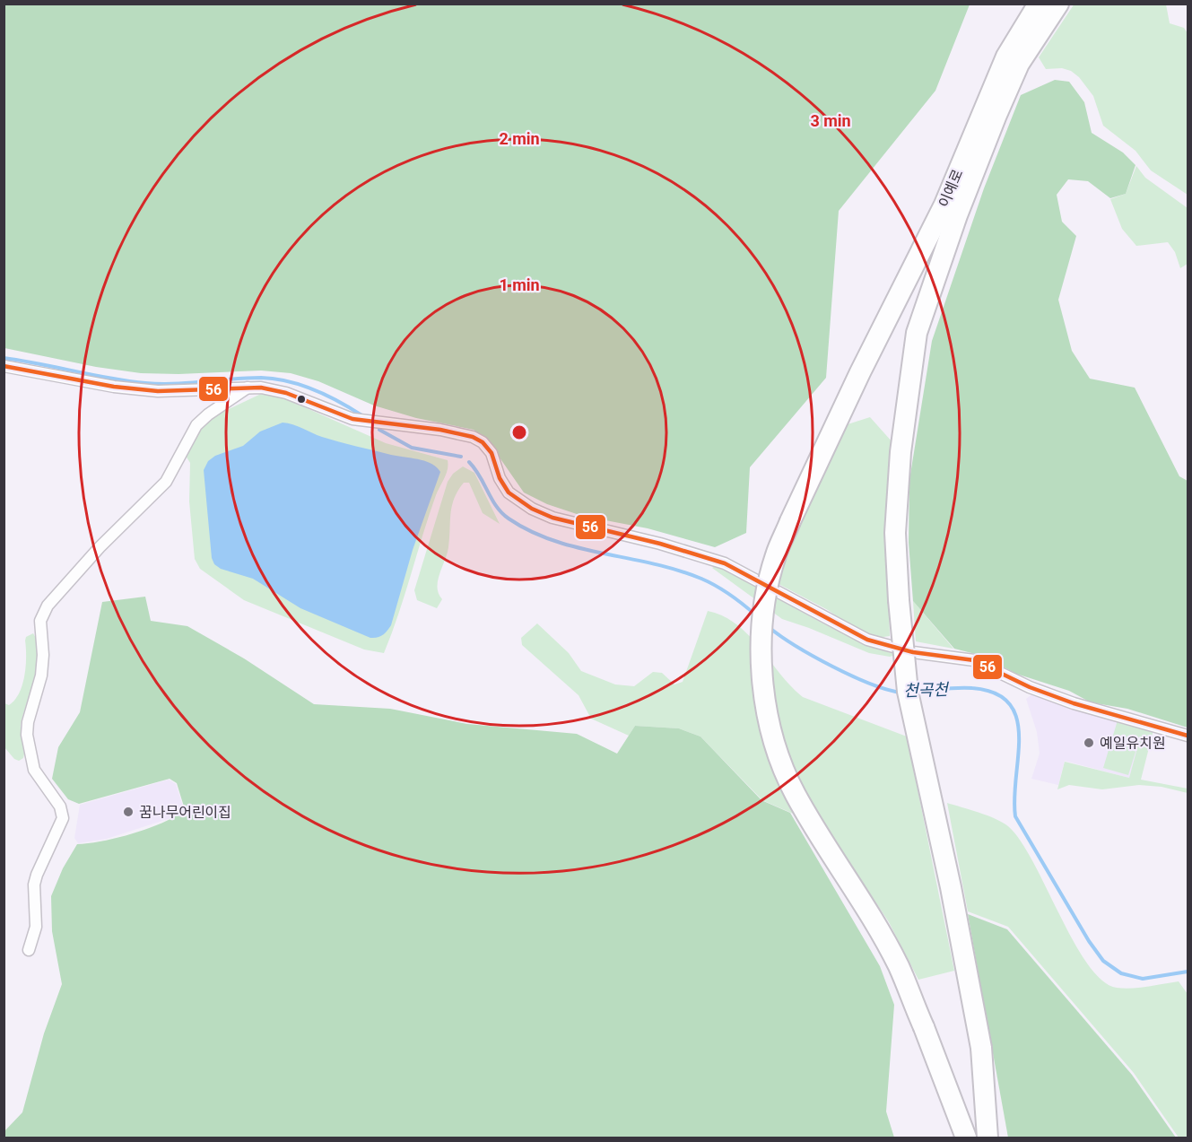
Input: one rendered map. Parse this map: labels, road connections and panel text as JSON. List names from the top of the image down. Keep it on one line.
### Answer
{"streets":{"highway":["이예로"]},"water":["천곡천"],"places":["예일유치원","꿈나무어린이집"],"lines":["transit line 56"],"rings":["3 min","2 min","1 min"]}
